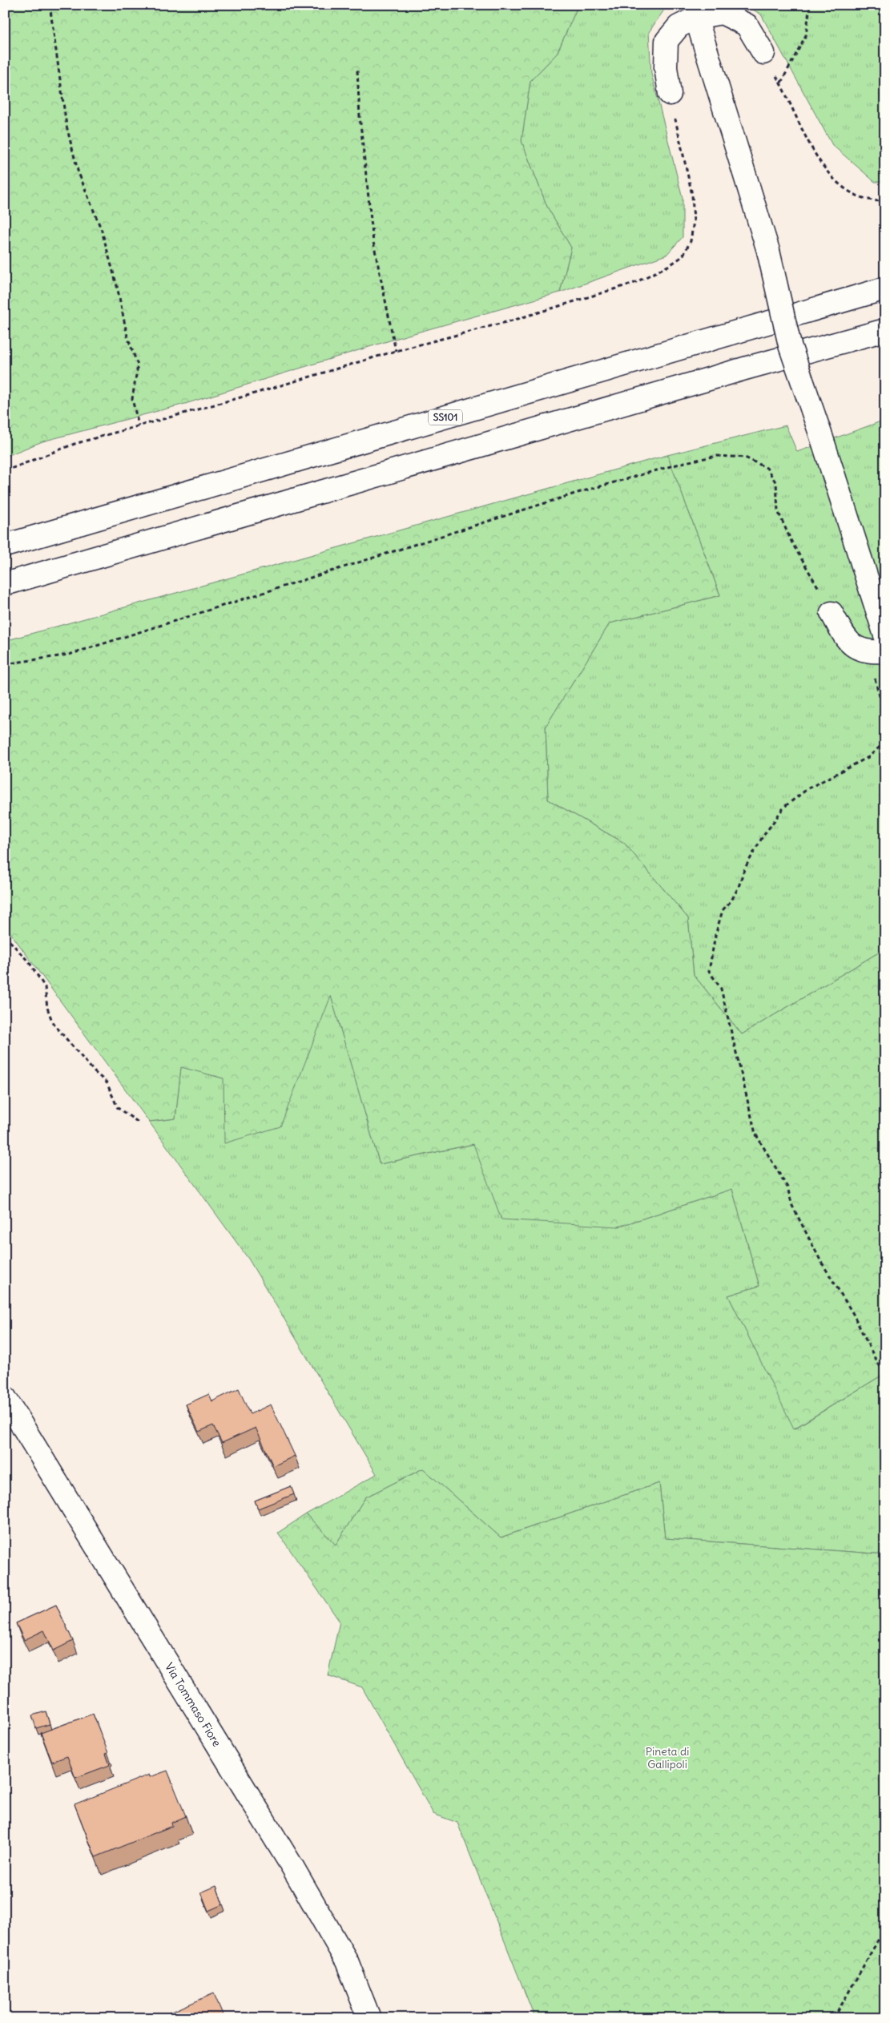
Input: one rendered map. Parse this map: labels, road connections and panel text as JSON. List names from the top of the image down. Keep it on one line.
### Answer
{"streets":{"main road":["SS101","Via Tommaso Fiore"]},"parks":["Pineta di Gallipoli"]}
